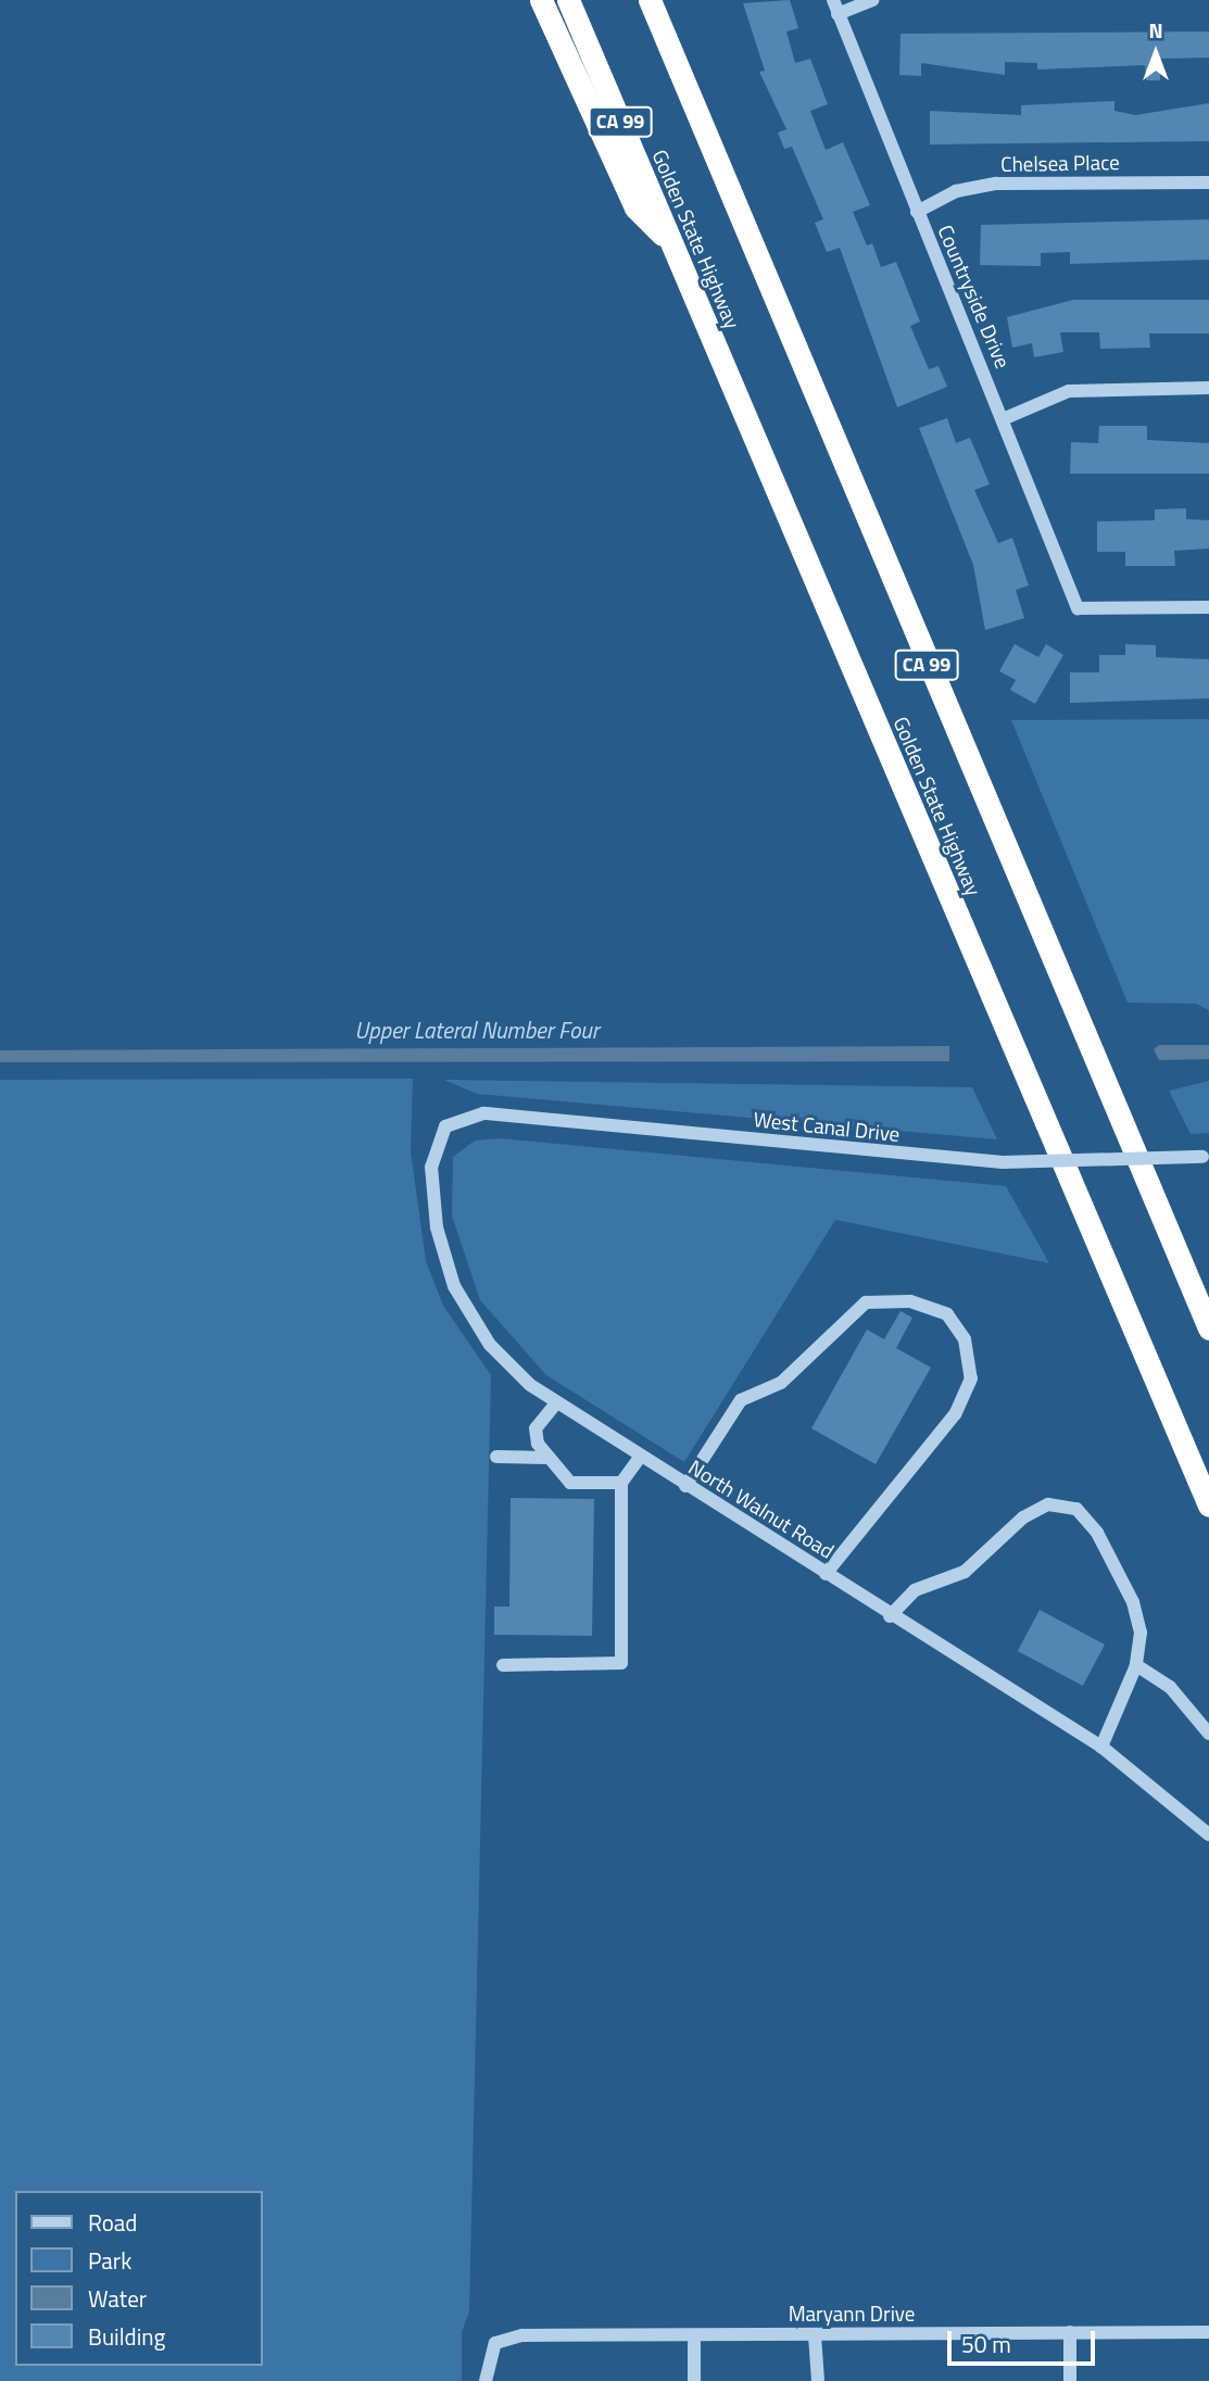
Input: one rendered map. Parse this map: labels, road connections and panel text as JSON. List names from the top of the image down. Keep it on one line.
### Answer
{"streets":{"highway":["CA 99","Golden State Highway"],"street":["Chelsea Place","Countryside Drive","West Canal Drive","North Walnut Road","Maryann Drive"]},"crossings":[["Chelsea Place","Countryside Drive"],["West Canal Drive","North Walnut Road"]],"water":["Upper Lateral Number Four"],"legend":["Road","Park","Water","Building"],"scale_bar":"50 m","north":"top"}
